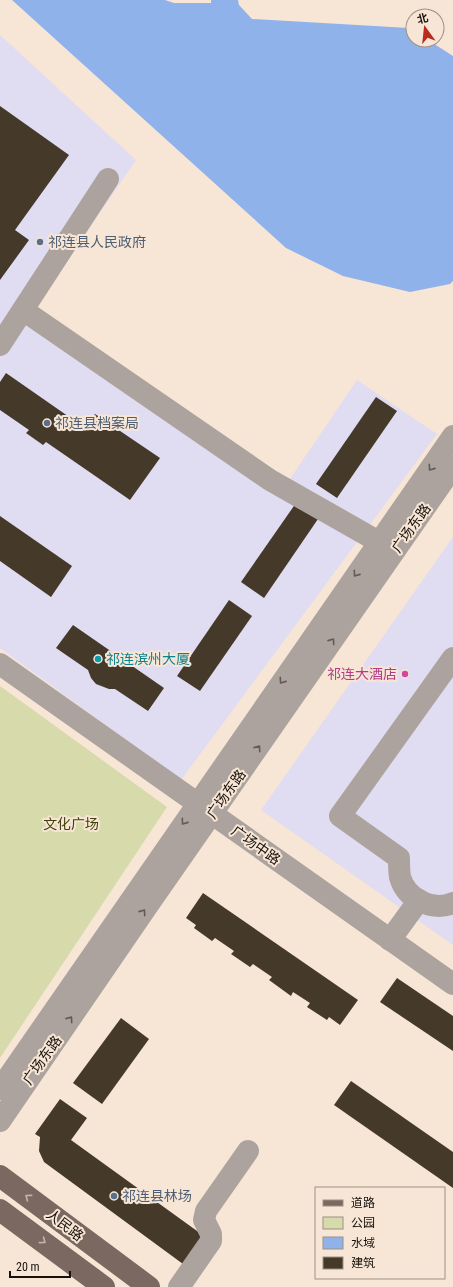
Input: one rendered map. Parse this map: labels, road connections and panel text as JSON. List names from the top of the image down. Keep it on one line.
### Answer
{"streets":{"main road":["人民路"],"street":["广场东路","广场中路"]},"crossings":[["广场东路","广场中路"]],"parks":["文化广场"],"places":["祁连县人民政府","祁连县档案局","祁连滨州大厦","祁连大酒店","祁连县林场"],"legend":["道路","公园","水域","建筑"],"scale_bar":"20 m","north":"top"}
